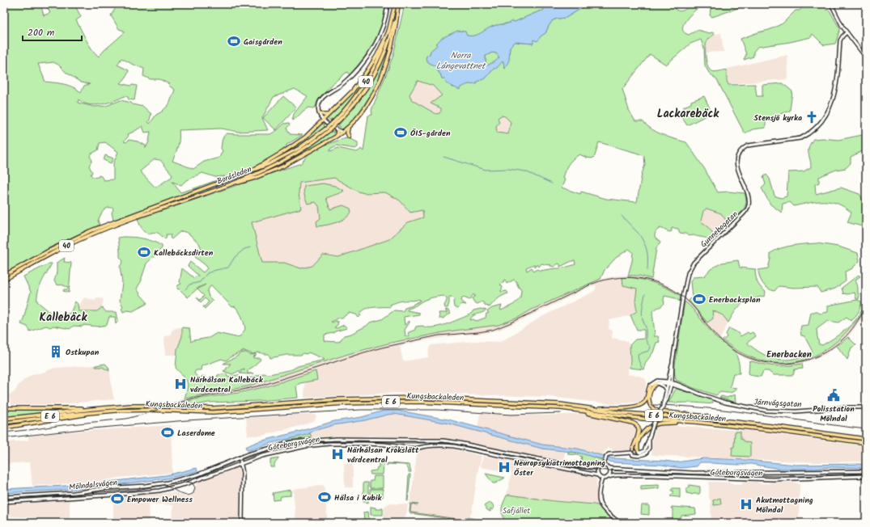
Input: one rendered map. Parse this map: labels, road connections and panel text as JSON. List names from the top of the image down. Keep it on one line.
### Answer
{"streets":{"highway":["40","Boråsleden","Kungsbackaleden","E 6"],"main road":["Gunnebogatan","Järnvägsgatan","Göteborgsvägen","Mölndalsvägen"]},"crossings":[["Gunnebogatan","Järnvägsgatan"],["Göteborgsvägen","Mölndalsvägen"]],"districts":["Lackarebäck","Kallebäck","Enerbacken"],"water":["Norra Långevattnet"],"parks":["Safjället"],"places":{"sports":["Gaisgården","ÖIS-gården","Kallebäcksdirten","Enerbacksplan","Laserdome","Hälsa i Kubik","Empower Wellness"],"church":["Stensjö kyrka"],"building":["Ostkupan"],"hospital":["Närhälsan Kallebäck vårdcentral","Närhälsan Krokslätt vårdcentral","Neuropsykiatrimottagning Öster","Akutmottagning Mölndal"],"public building":["Polisstation Mölndal"]},"scale_bar":"200 m"}
